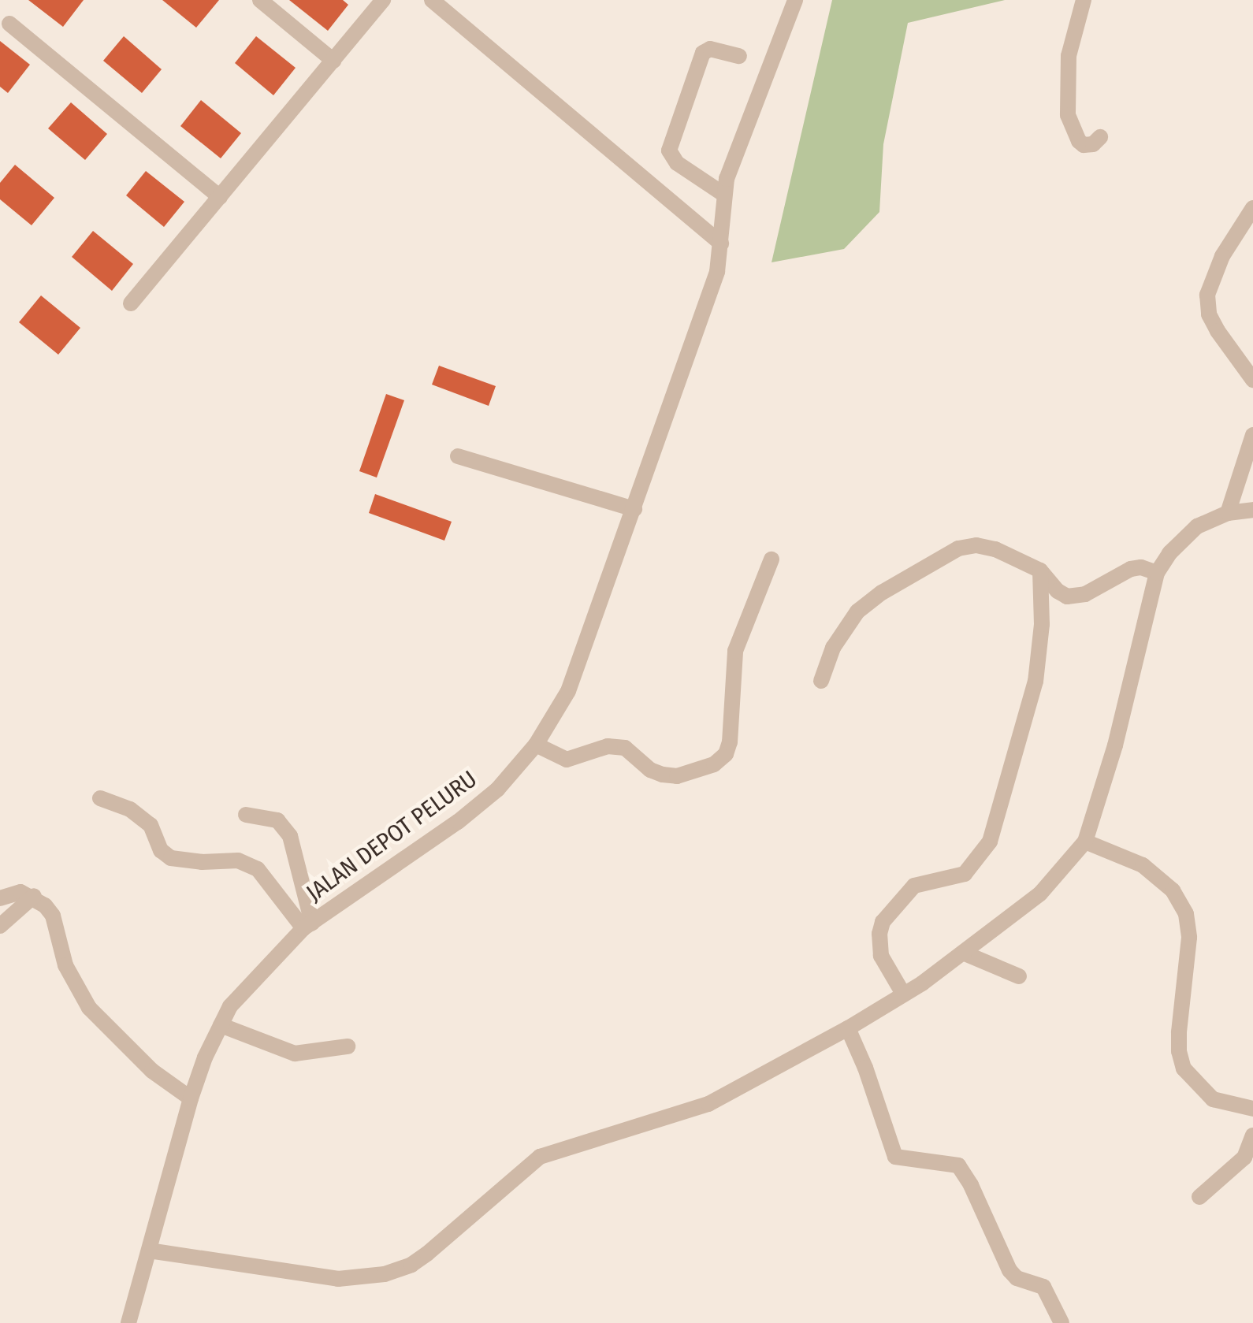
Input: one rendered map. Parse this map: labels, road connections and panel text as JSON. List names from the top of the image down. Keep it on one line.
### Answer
{"streets":{"street":["JALAN DEPOT PELURU"]}}
